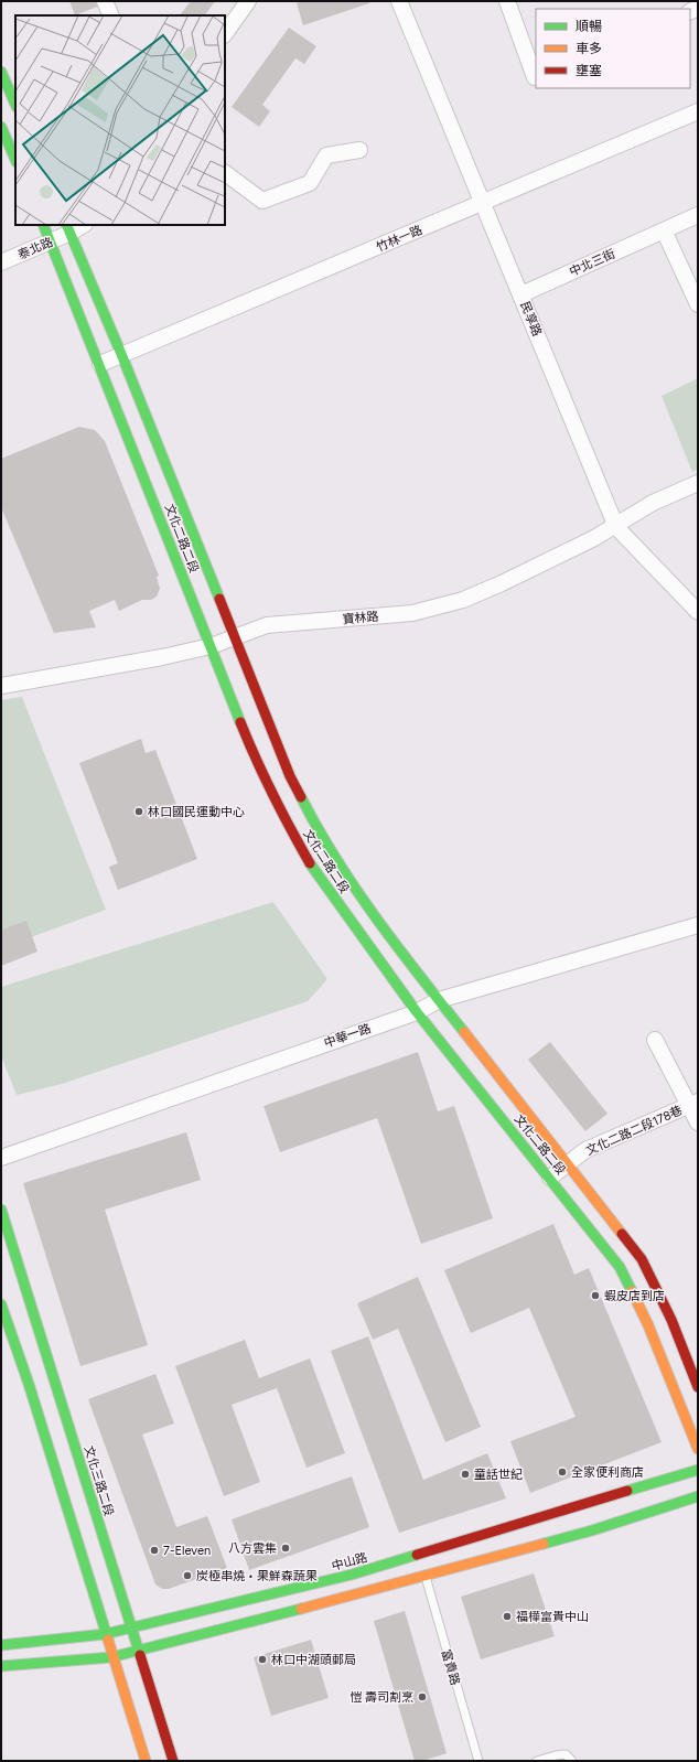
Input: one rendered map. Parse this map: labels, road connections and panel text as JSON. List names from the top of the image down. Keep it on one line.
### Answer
{"streets":{"street":["竹林一路","泰北路","中北三街","民享路","文化二路二段","寶林路","中華一路","文化二路二段178巷","文化三路二段","中山路"],"lane":["富貴路"]},"crossings":[["竹林一路","民享路"],["竹林一路","文化二路二段"],["泰北路","文化二路二段"],["中北三街","民享路"],["民享路","寶林路"],["文化二路二段","寶林路"],["文化二路二段","中華一路"],["文化二路二段","文化二路二段178巷"],["文化三路二段","中山路"]],"places":["林口國民運動中心","蝦皮店到店","全家便利商店","童話世紀","八方雲集","7-Eleven","炭極串燒 • 果鮮森蔬果","福樺富貴中山","林口中湖頭郵局","愷 壽司割烹"],"legend":["順暢","車多","壅塞"]}
